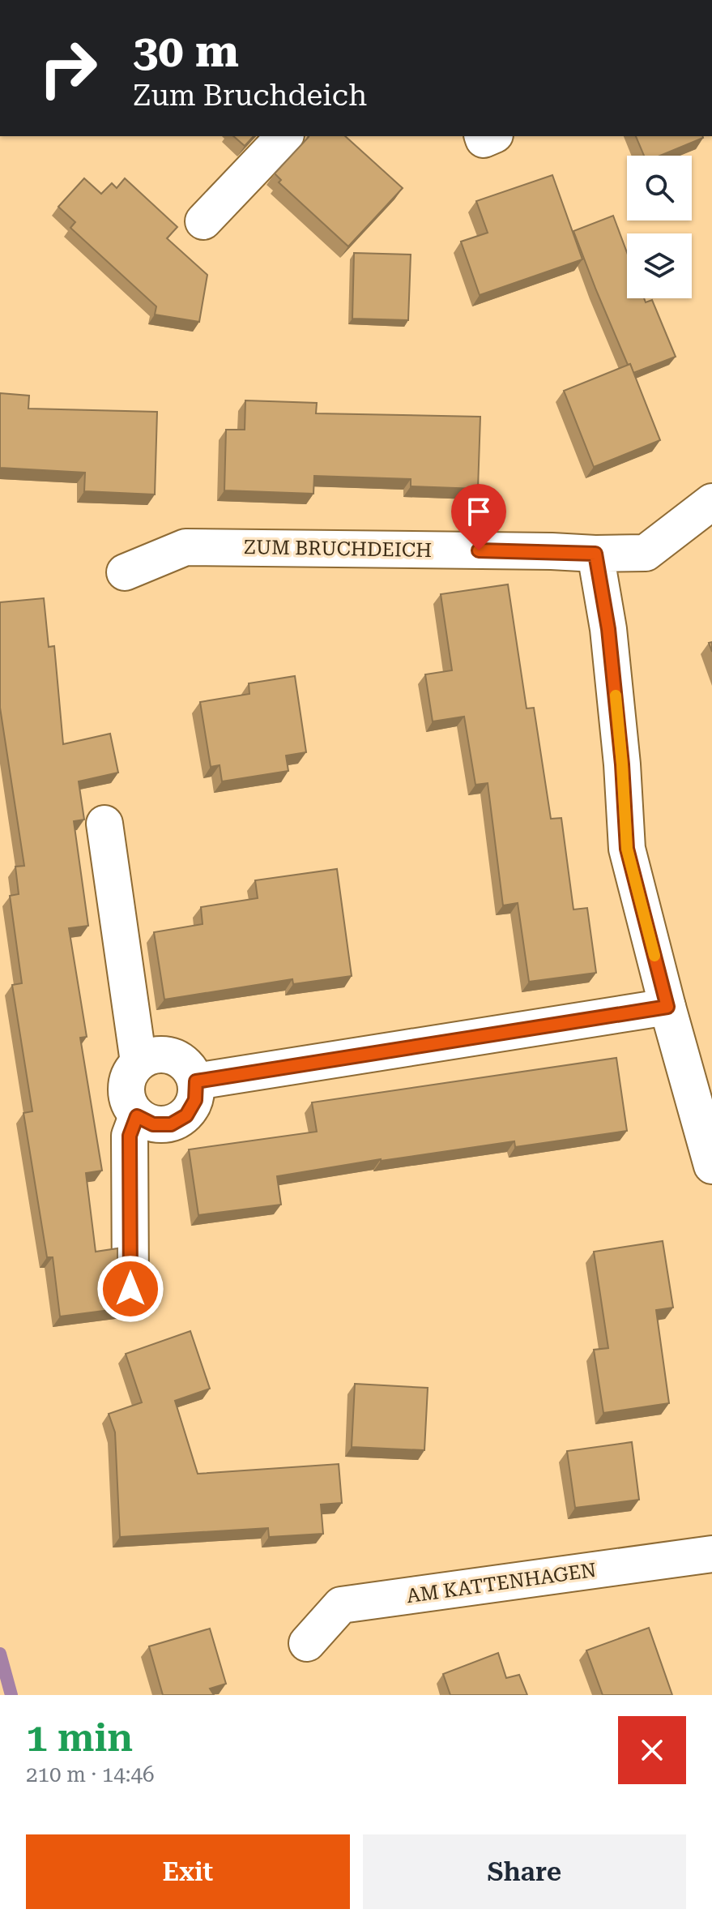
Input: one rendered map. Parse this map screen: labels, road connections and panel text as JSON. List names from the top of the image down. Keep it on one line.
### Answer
{"streets":{"street":["ZUM BRUCHDEICH","AM KATTENHAGEN"]},"page":{"turn":["30 m","Zum Bruchdeich"],"heading":["1 min","210 m · 14:46"],"buttons":["Exit","Share"]}}
